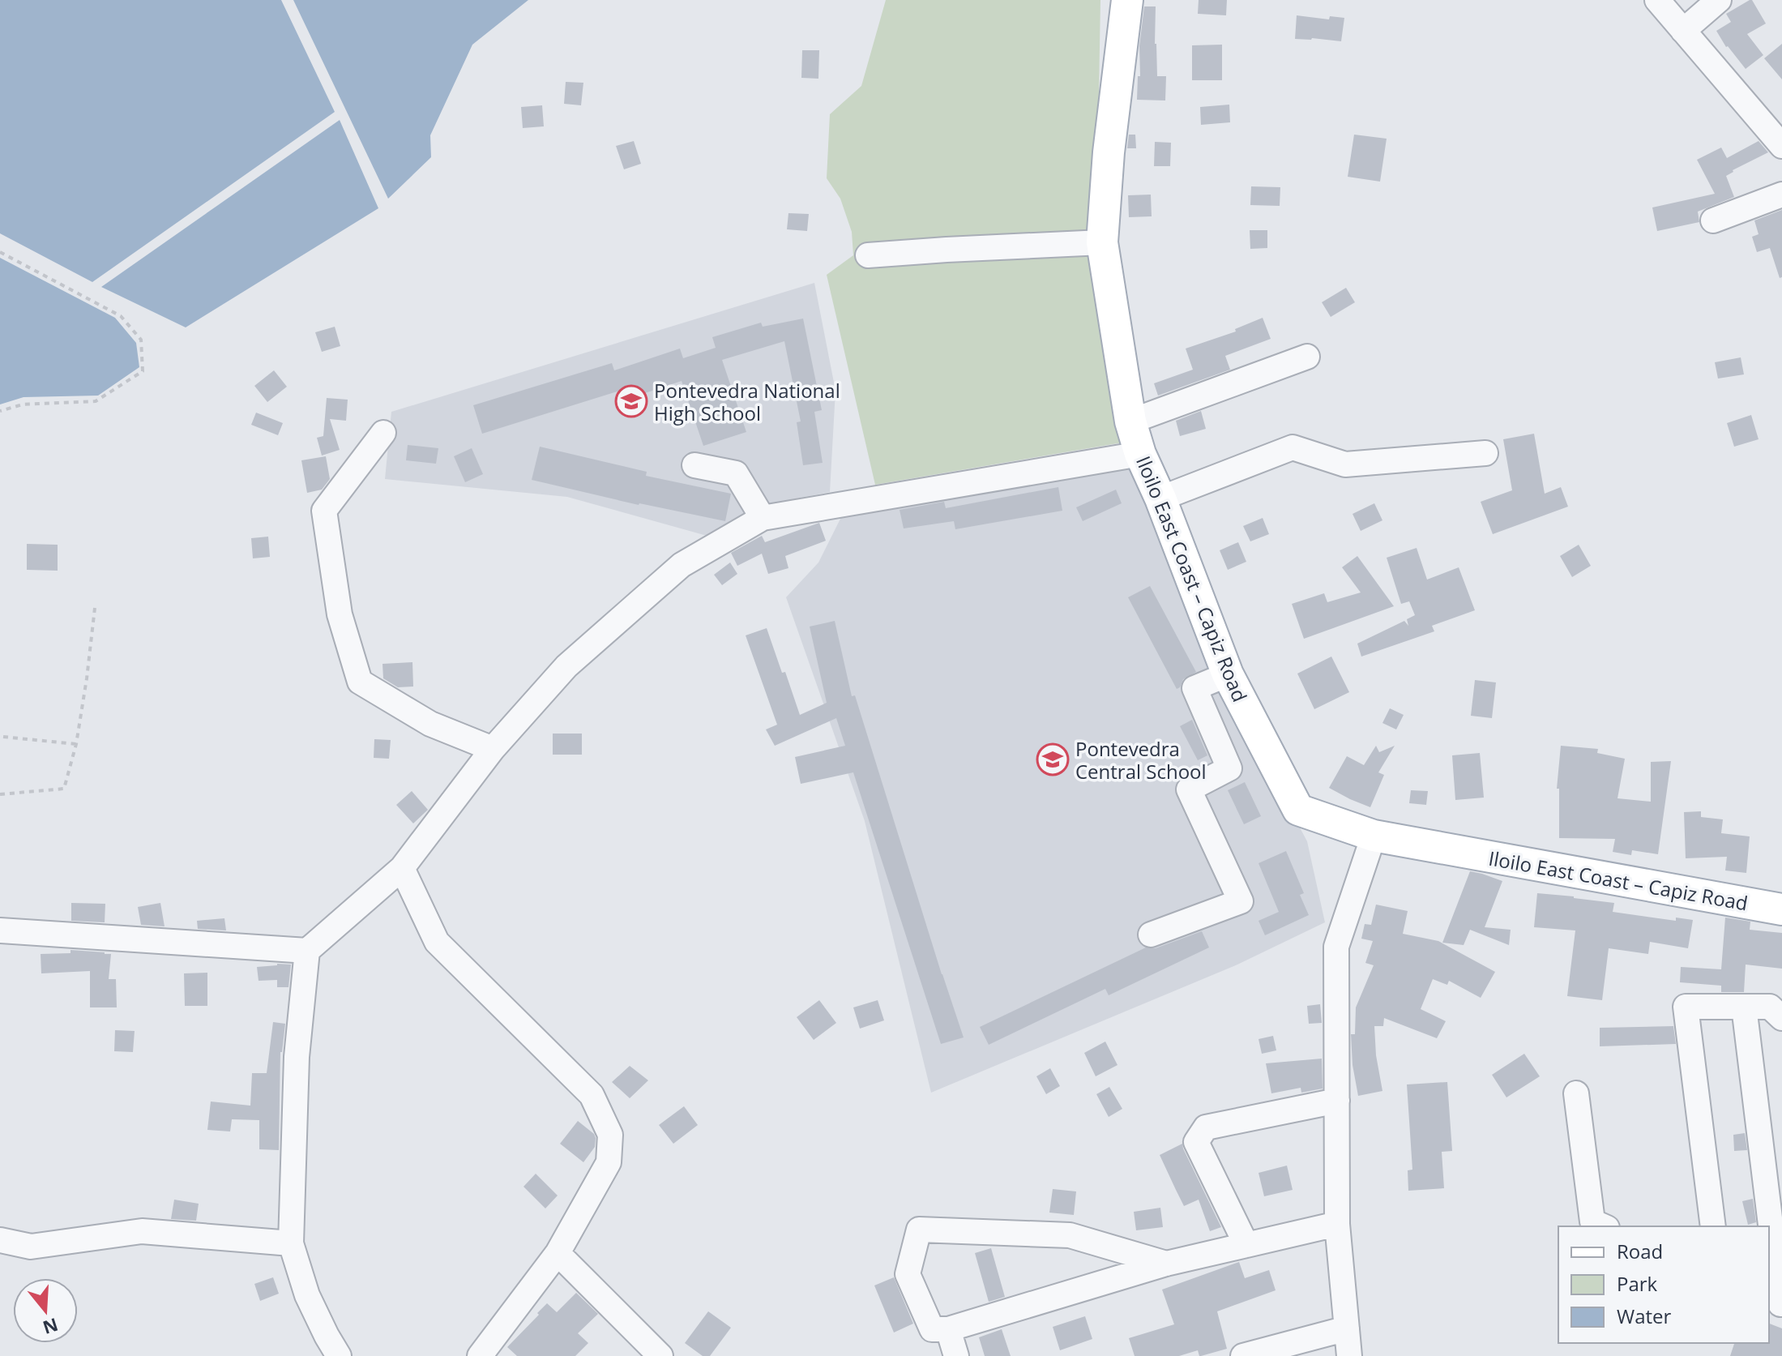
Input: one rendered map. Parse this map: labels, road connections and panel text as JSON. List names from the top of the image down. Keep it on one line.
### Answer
{"streets":{"main road":["Iloilo East Coast – Capiz Road"]},"places":{"school or university":["Pontevedra National High School","Pontevedra Central School"]},"legend":["Road","Park","Water"],"north":"bottom"}
